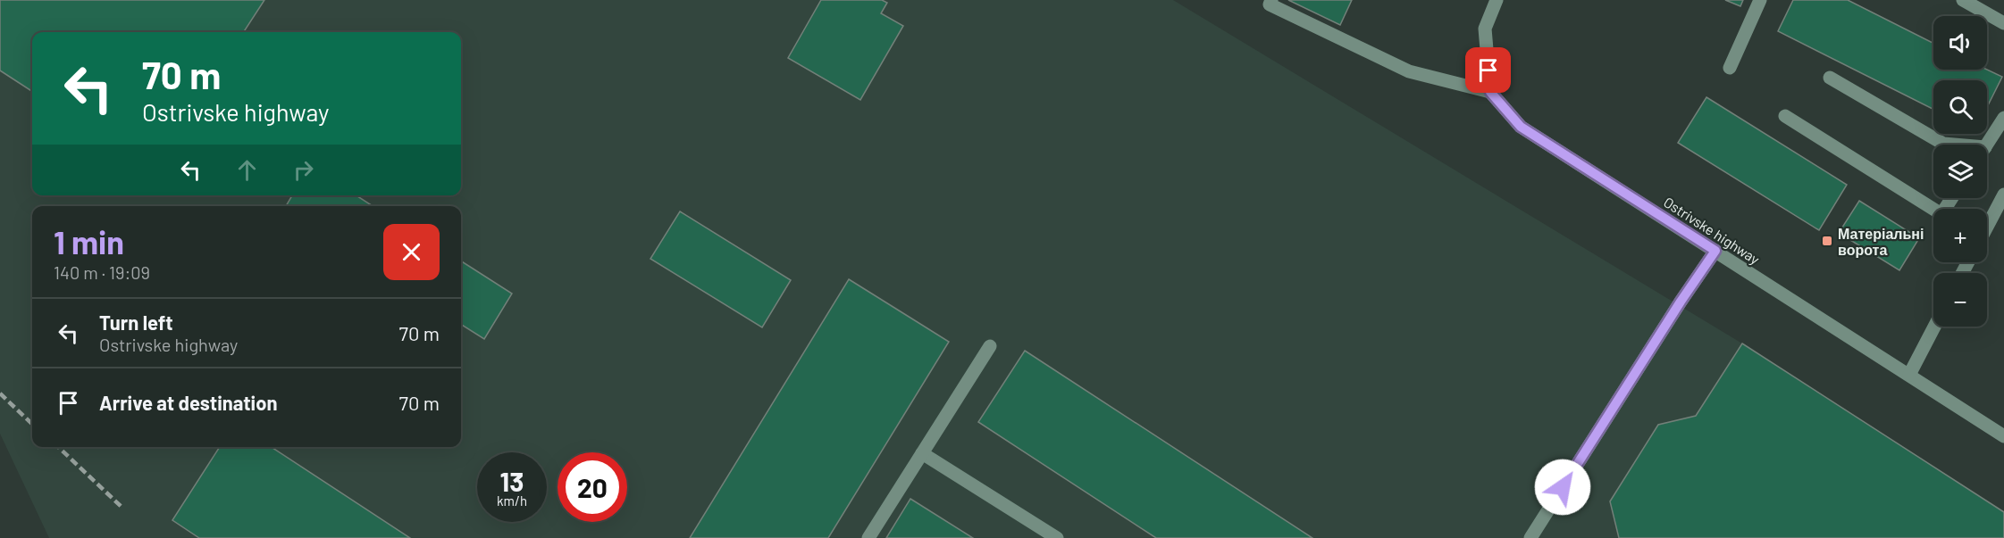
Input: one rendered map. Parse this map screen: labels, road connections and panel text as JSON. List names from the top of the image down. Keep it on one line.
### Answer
{"streets":{"street":["Ostrivske highway"]},"places":{"transit":["Матеріальні ворота"]},"page":{"map_buttons":["+","−"],"turn":["70 m","Ostrivske highway"],"heading":["1 min","140 m · 19:09"],"list":[{"name":"Turn left","note":"Ostrivske highway","value":"70 m"},{"name":"Arrive at destination","value":"70 m"}],"speed":"13 km/h","limit":"20"}}
